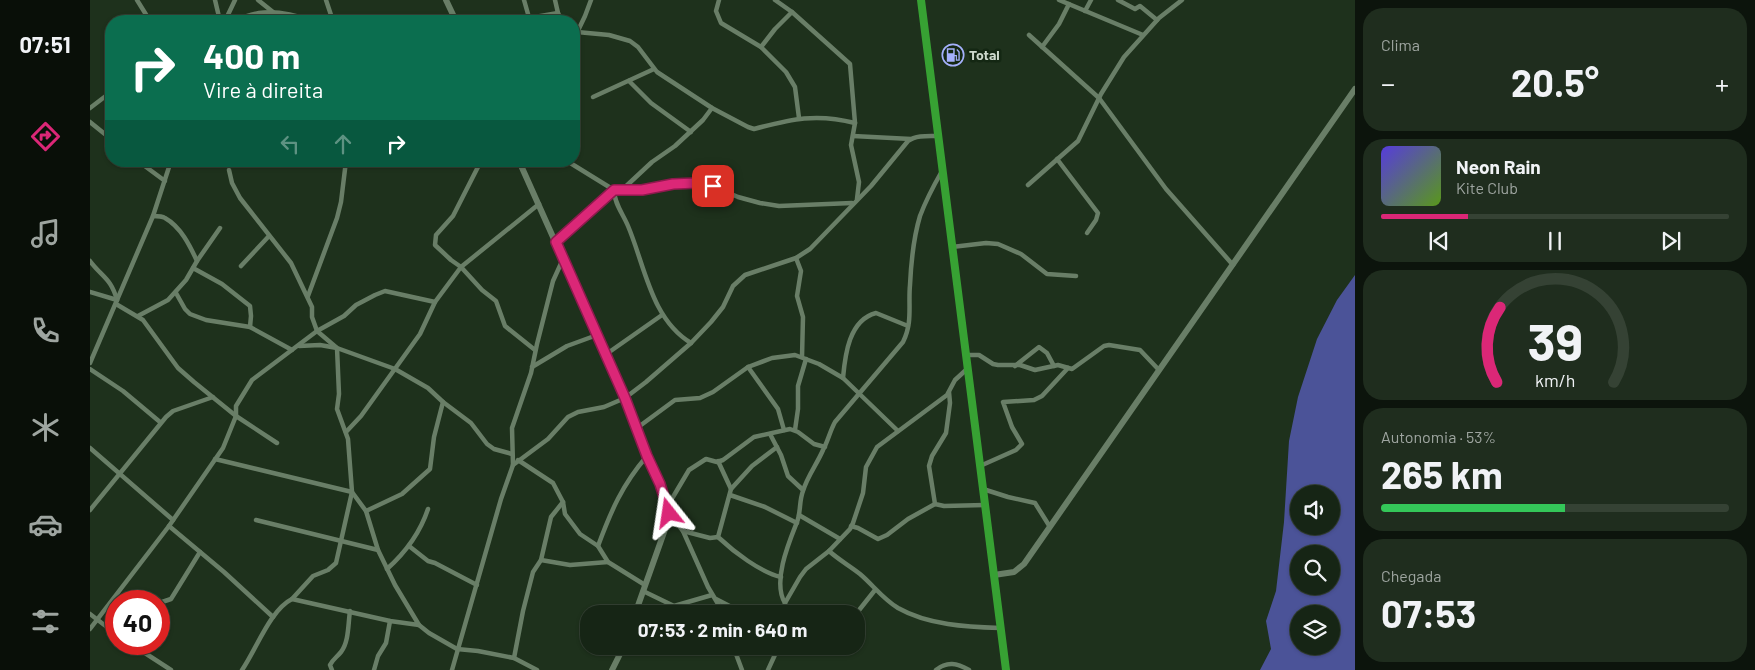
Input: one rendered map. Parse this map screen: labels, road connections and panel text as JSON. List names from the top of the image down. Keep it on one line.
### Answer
{"places":{"fuel station":["Total"]},"page":{"tabs":"07:51","tile":["Clima",["Autonomia · 53%","265 km"],["Chegada","07:53"]],"turn":["400 m","Vire à direita"],"heat":["−","20.5°","+"],"song":["Neon Rain","Kite Club"],"limit":"40","trip":"07:53 · 2 min · 640 m","gauge":["39","km/h"]}}
